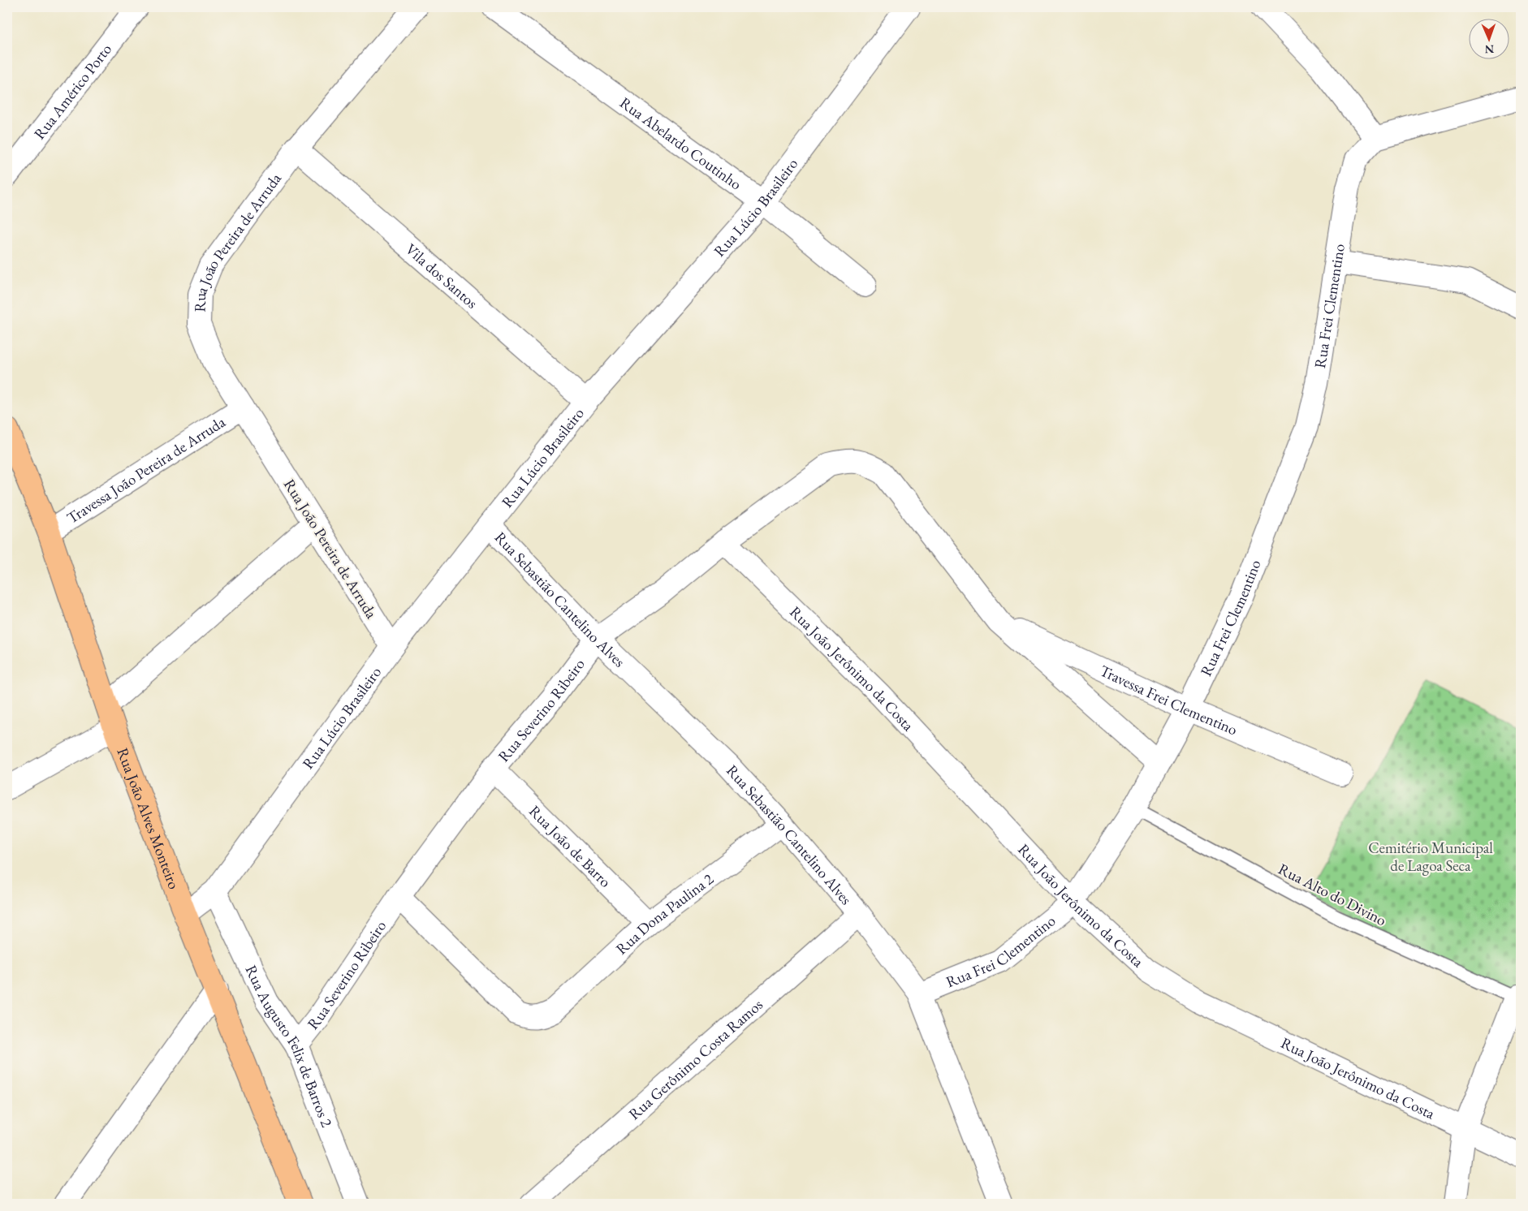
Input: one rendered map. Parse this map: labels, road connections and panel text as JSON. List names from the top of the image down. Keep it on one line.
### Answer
{"streets":{"main road":["Rua João Alves Monteiro"],"street":["Rua Américo Porto","Rua Abelardo Coutinho","Rua Lúcio Brasileiro","Rua João Pereira de Arruda","Vila dos Santos","Rua Frei Clementino","Travessa João Pereira de Arruda","Rua Sebastião Cantelino Alves","Rua João Jerônimo da Costa","Travessa Frei Clementino","Rua Severino Ribeiro","Rua João de Barro","Rua Dona Paulina 2","Rua Augusto Felix de Barros 2","Rua Gerônimo Costa Ramos"],"lane":["Rua Alto do Divino"]},"crossings":[["Rua Abelardo Coutinho","Rua Lúcio Brasileiro"],["Rua Lúcio Brasileiro","Rua João Pereira de Arruda"],["Rua Lúcio Brasileiro","Vila dos Santos"],["Rua Lúcio Brasileiro","Rua Sebastião Cantelino Alves"],["Rua Lúcio Brasileiro","Rua João Alves Monteiro"],["Rua Lúcio Brasileiro","Rua Augusto Felix de Barros 2"],["Rua João Pereira de Arruda","Vila dos Santos"],["Rua João Pereira de Arruda","Travessa João Pereira de Arruda"],["Rua Frei Clementino","Rua Sebastião Cantelino Alves"],["Rua Frei Clementino","Rua João Jerônimo da Costa"],["Rua Frei Clementino","Travessa Frei Clementino"],["Rua Frei Clementino","Rua Alto do Divino"],["Travessa João Pereira de Arruda","Rua João Alves Monteiro"],["Rua Sebastião Cantelino Alves","Rua Severino Ribeiro"],["Rua Sebastião Cantelino Alves","Rua Dona Paulina 2"],["Rua Sebastião Cantelino Alves","Rua Gerônimo Costa Ramos"],["Rua João Jerônimo da Costa","Rua Severino Ribeiro"],["Travessa Frei Clementino","Rua Severino Ribeiro"],["Rua Severino Ribeiro","Rua João de Barro"],["Rua Severino Ribeiro","Rua Dona Paulina 2"],["Rua Severino Ribeiro","Rua Augusto Felix de Barros 2"],["Rua João de Barro","Rua Dona Paulina 2"]],"parks":["Cemitério Municipal de Lagoa Seca"],"north":"bottom"}
